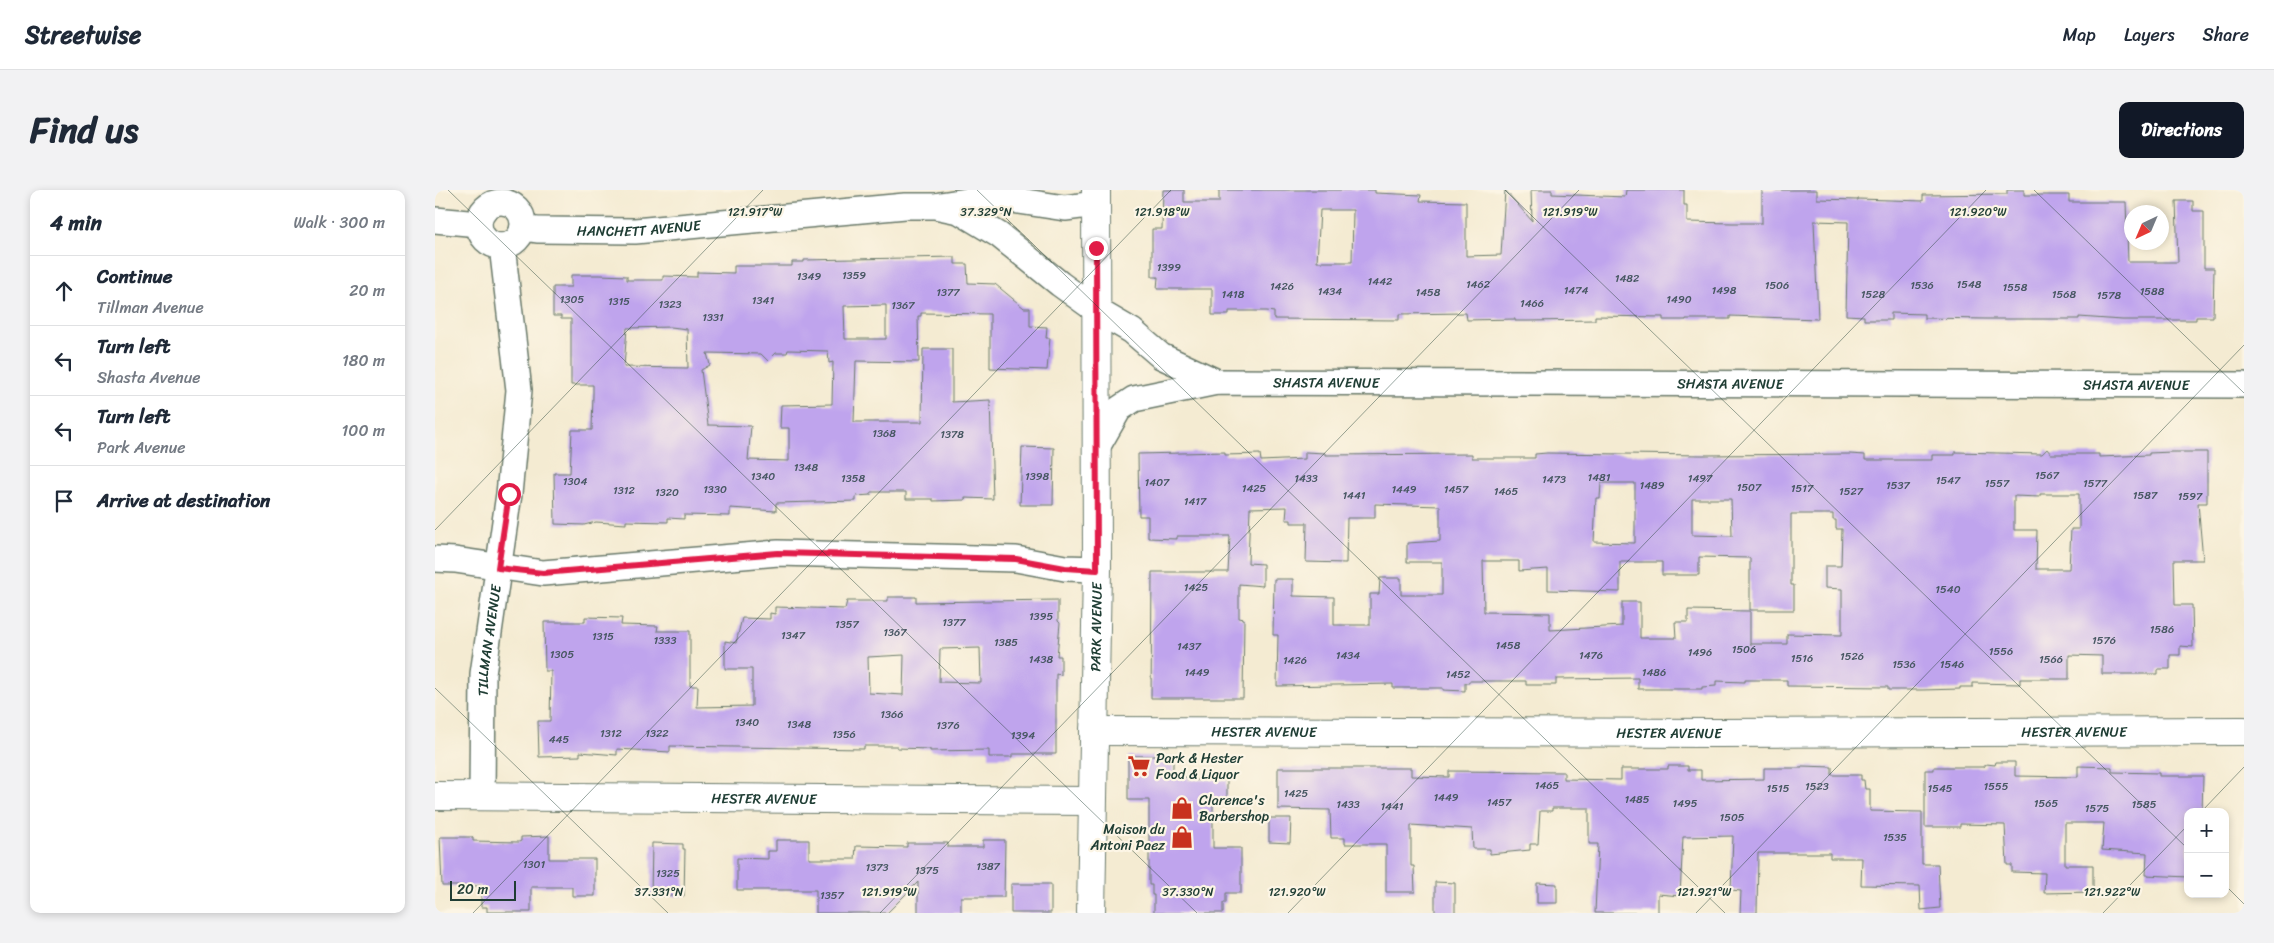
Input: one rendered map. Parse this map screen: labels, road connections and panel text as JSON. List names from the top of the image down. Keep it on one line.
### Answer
{"streets":{"street":["HANCHETT AVENUE","SHASTA AVENUE","PARK AVENUE","TILLMAN AVENUE","HESTER AVENUE"]},"crossings":[["HANCHETT AVENUE","SHASTA AVENUE"],["HANCHETT AVENUE","PARK AVENUE"],["HANCHETT AVENUE","TILLMAN AVENUE"],["SHASTA AVENUE","PARK AVENUE"],["PARK AVENUE","HESTER AVENUE"],["TILLMAN AVENUE","HESTER AVENUE"]],"places":{"supermarket":["Park & Hester Food & Liquor"],"shop":["Clarence's Barbershop","Maison du Antoni Paez"]},"house_numbers":["1399","1359","1349","1482","1442","1462","1548","1506","1536","1426","1558","1474","1498","1434","1588","1377","1458","1418","1528","1568","1578","1305","1490","1341","1315","1466","1323","1367","1331","1368","1378","1348","1567","1340","1398","1481","1358","1433","1497","1473","1547","1304","1407","1557","1577","1489","1537","1507","1425","1517","1330","1449","1457","1312","1465","1527","1320","1441","1587","1597","1417","1425","1540","1395","1377","1357","1586","1367","1347","1315","1333","1576","1385","1458","1437","1506","1556","1496","1305","1434","1476","1526","1516","1438","1566","1426","1536","1546","1449","1486","1452","1366","1340","1348","1376","1312","1322","1356","1394","445","1465","1523","1555","1515","1545","1425","1449","1485","1457","1495","1565","1433","1585","1441","1575","1505","1535","1301","1387","1373","1375","1325","1357"],"scale_bar":"20 m","north":"bottom left","page":{"header":"Streetwise","nav":["Map","Layers","Share"],"title":"Find us","buttons":"Directions","heading":["4 min","Walk · 300 m"],"list":[["Continue","Tillman Avenue","20 m"],["Turn left","Shasta Avenue","180 m"],["Turn left","Park Avenue","100 m"],"Arrive at destination"],"map_buttons":["+","−"],"scale":"20 m"},"coordinates":["37.329°N","121.917°W","121.919°W","121.918°W","121.920°W","121.921°W","121.922°W","37.331°N","37.330°N"]}
